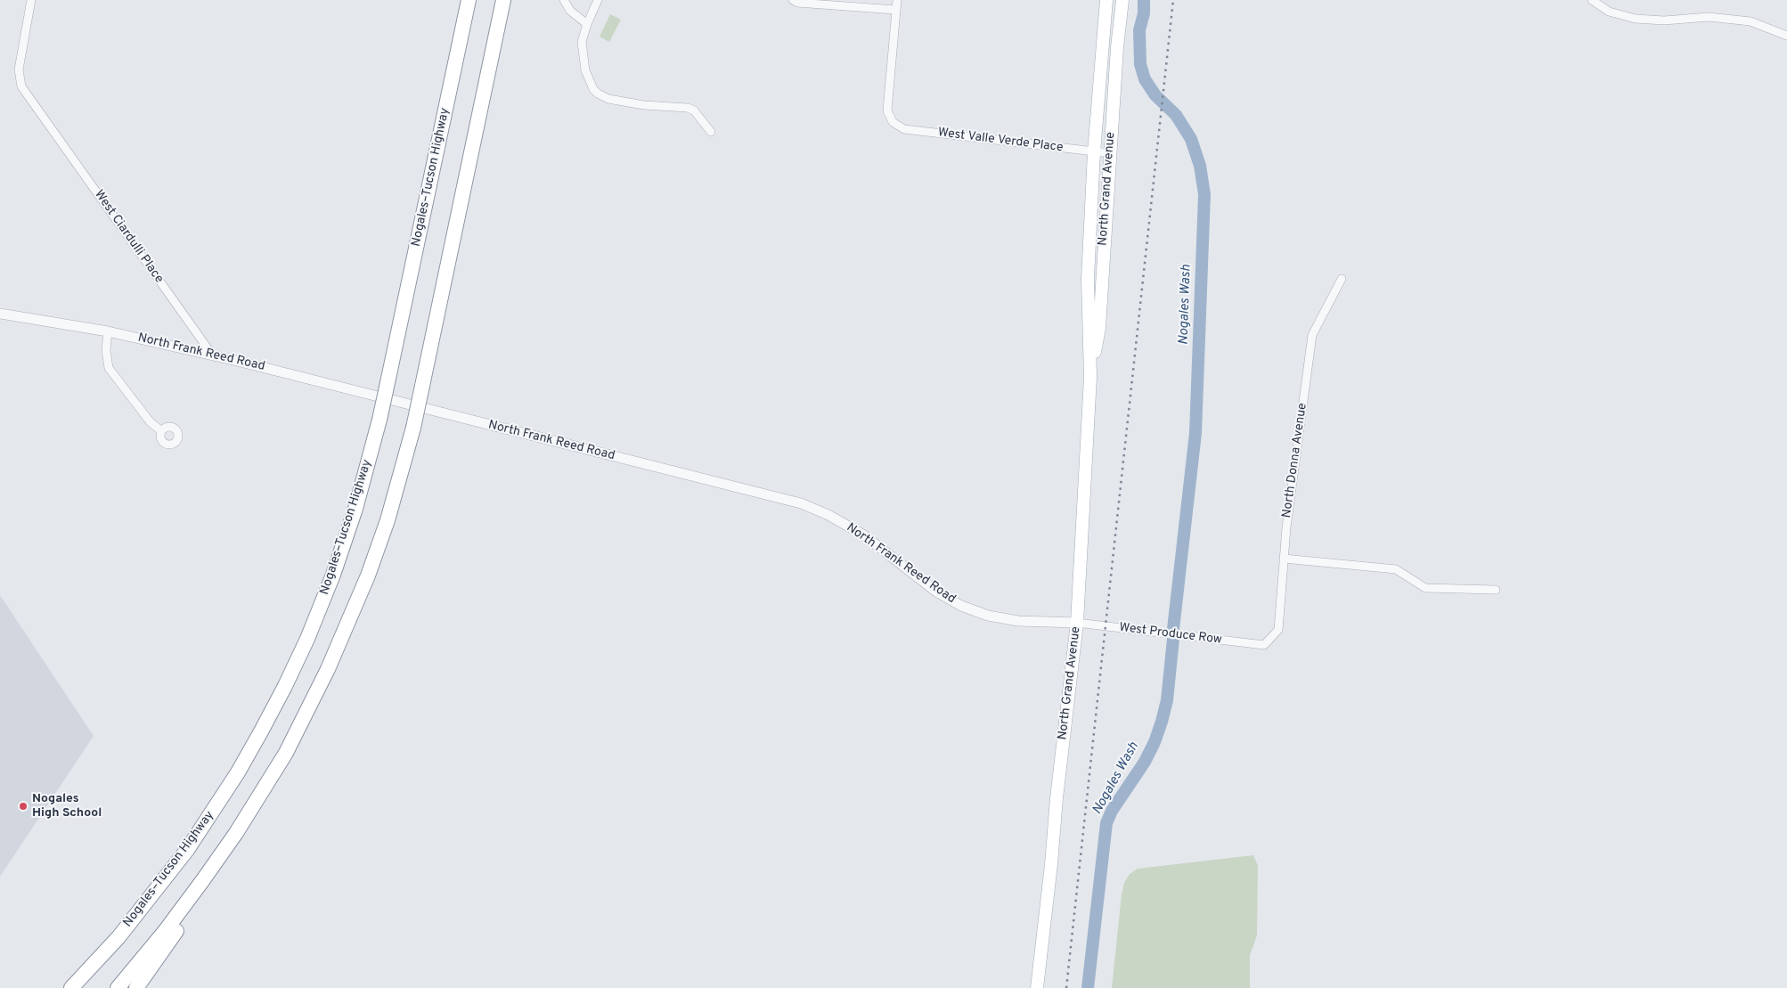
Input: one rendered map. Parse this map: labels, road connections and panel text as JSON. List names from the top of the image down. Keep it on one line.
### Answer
{"streets":{"highway":["Nogales–Tucson Highway"],"main road":["North Grand Avenue"],"street":["West Valle Verde Place","West Ciardulli Place","North Frank Reed Road","North Donna Avenue","West Produce Row"]},"crossings":[["West Valle Verde Place","North Grand Avenue"],["North Grand Avenue","North Frank Reed Road"],["North Grand Avenue","West Produce Row"],["West Ciardulli Place","North Frank Reed Road"],["North Frank Reed Road","West Produce Row"],["North Donna Avenue","West Produce Row"]],"water":["Nogales Wash"],"places":["Nogales High School"]}
